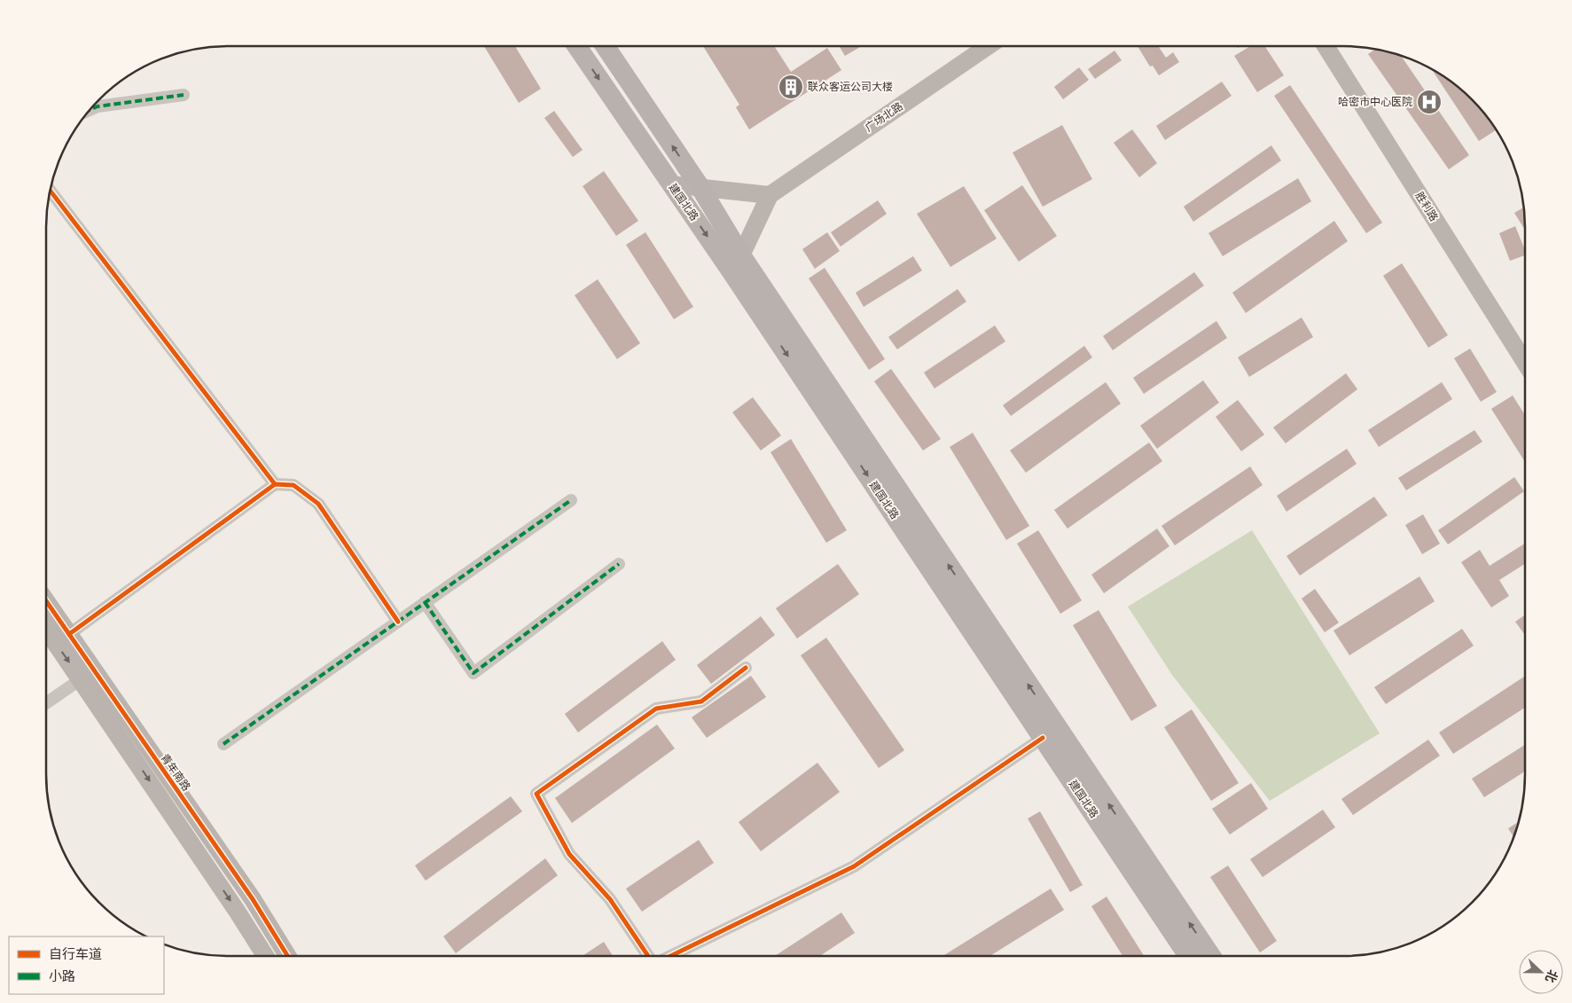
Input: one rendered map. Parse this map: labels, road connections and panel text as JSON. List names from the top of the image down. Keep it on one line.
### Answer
{"streets":{"main road":["建国北路"],"street":["广场北路","胜利路","青年南路"]},"places":{"building":["联众客运公司大楼"],"hospital":["哈密市中心医院"]},"legend":["自行车道","小路"],"north":"right"}
